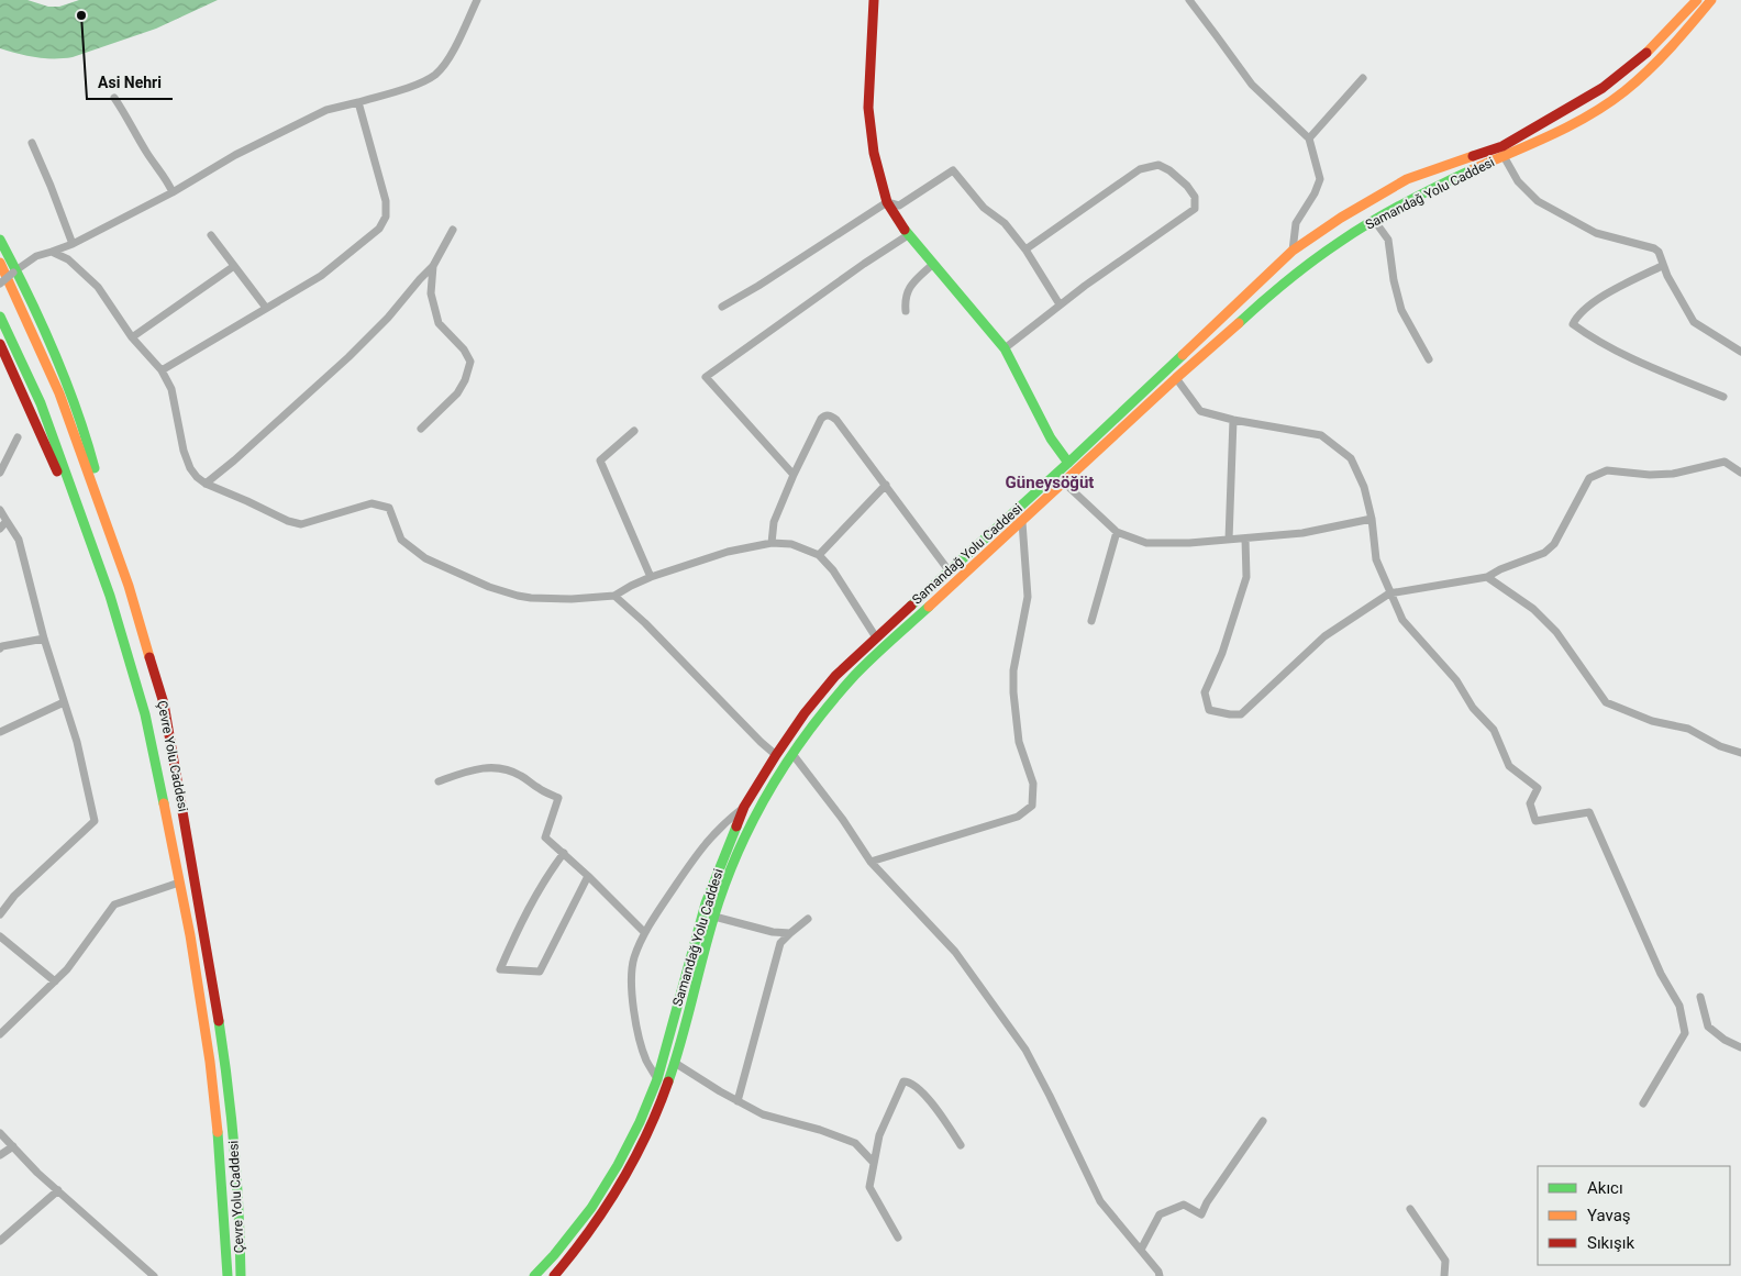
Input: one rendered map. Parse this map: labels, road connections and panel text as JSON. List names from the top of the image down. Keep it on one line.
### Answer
{"streets":{"main road":["Samandağ Yolu Caddesi","Çevre Yolu Caddesi"]},"districts":["Güneysöğüt"],"places":["Asi Nehri"],"legend":["Akıcı","Yavaş","Sıkışık"]}
